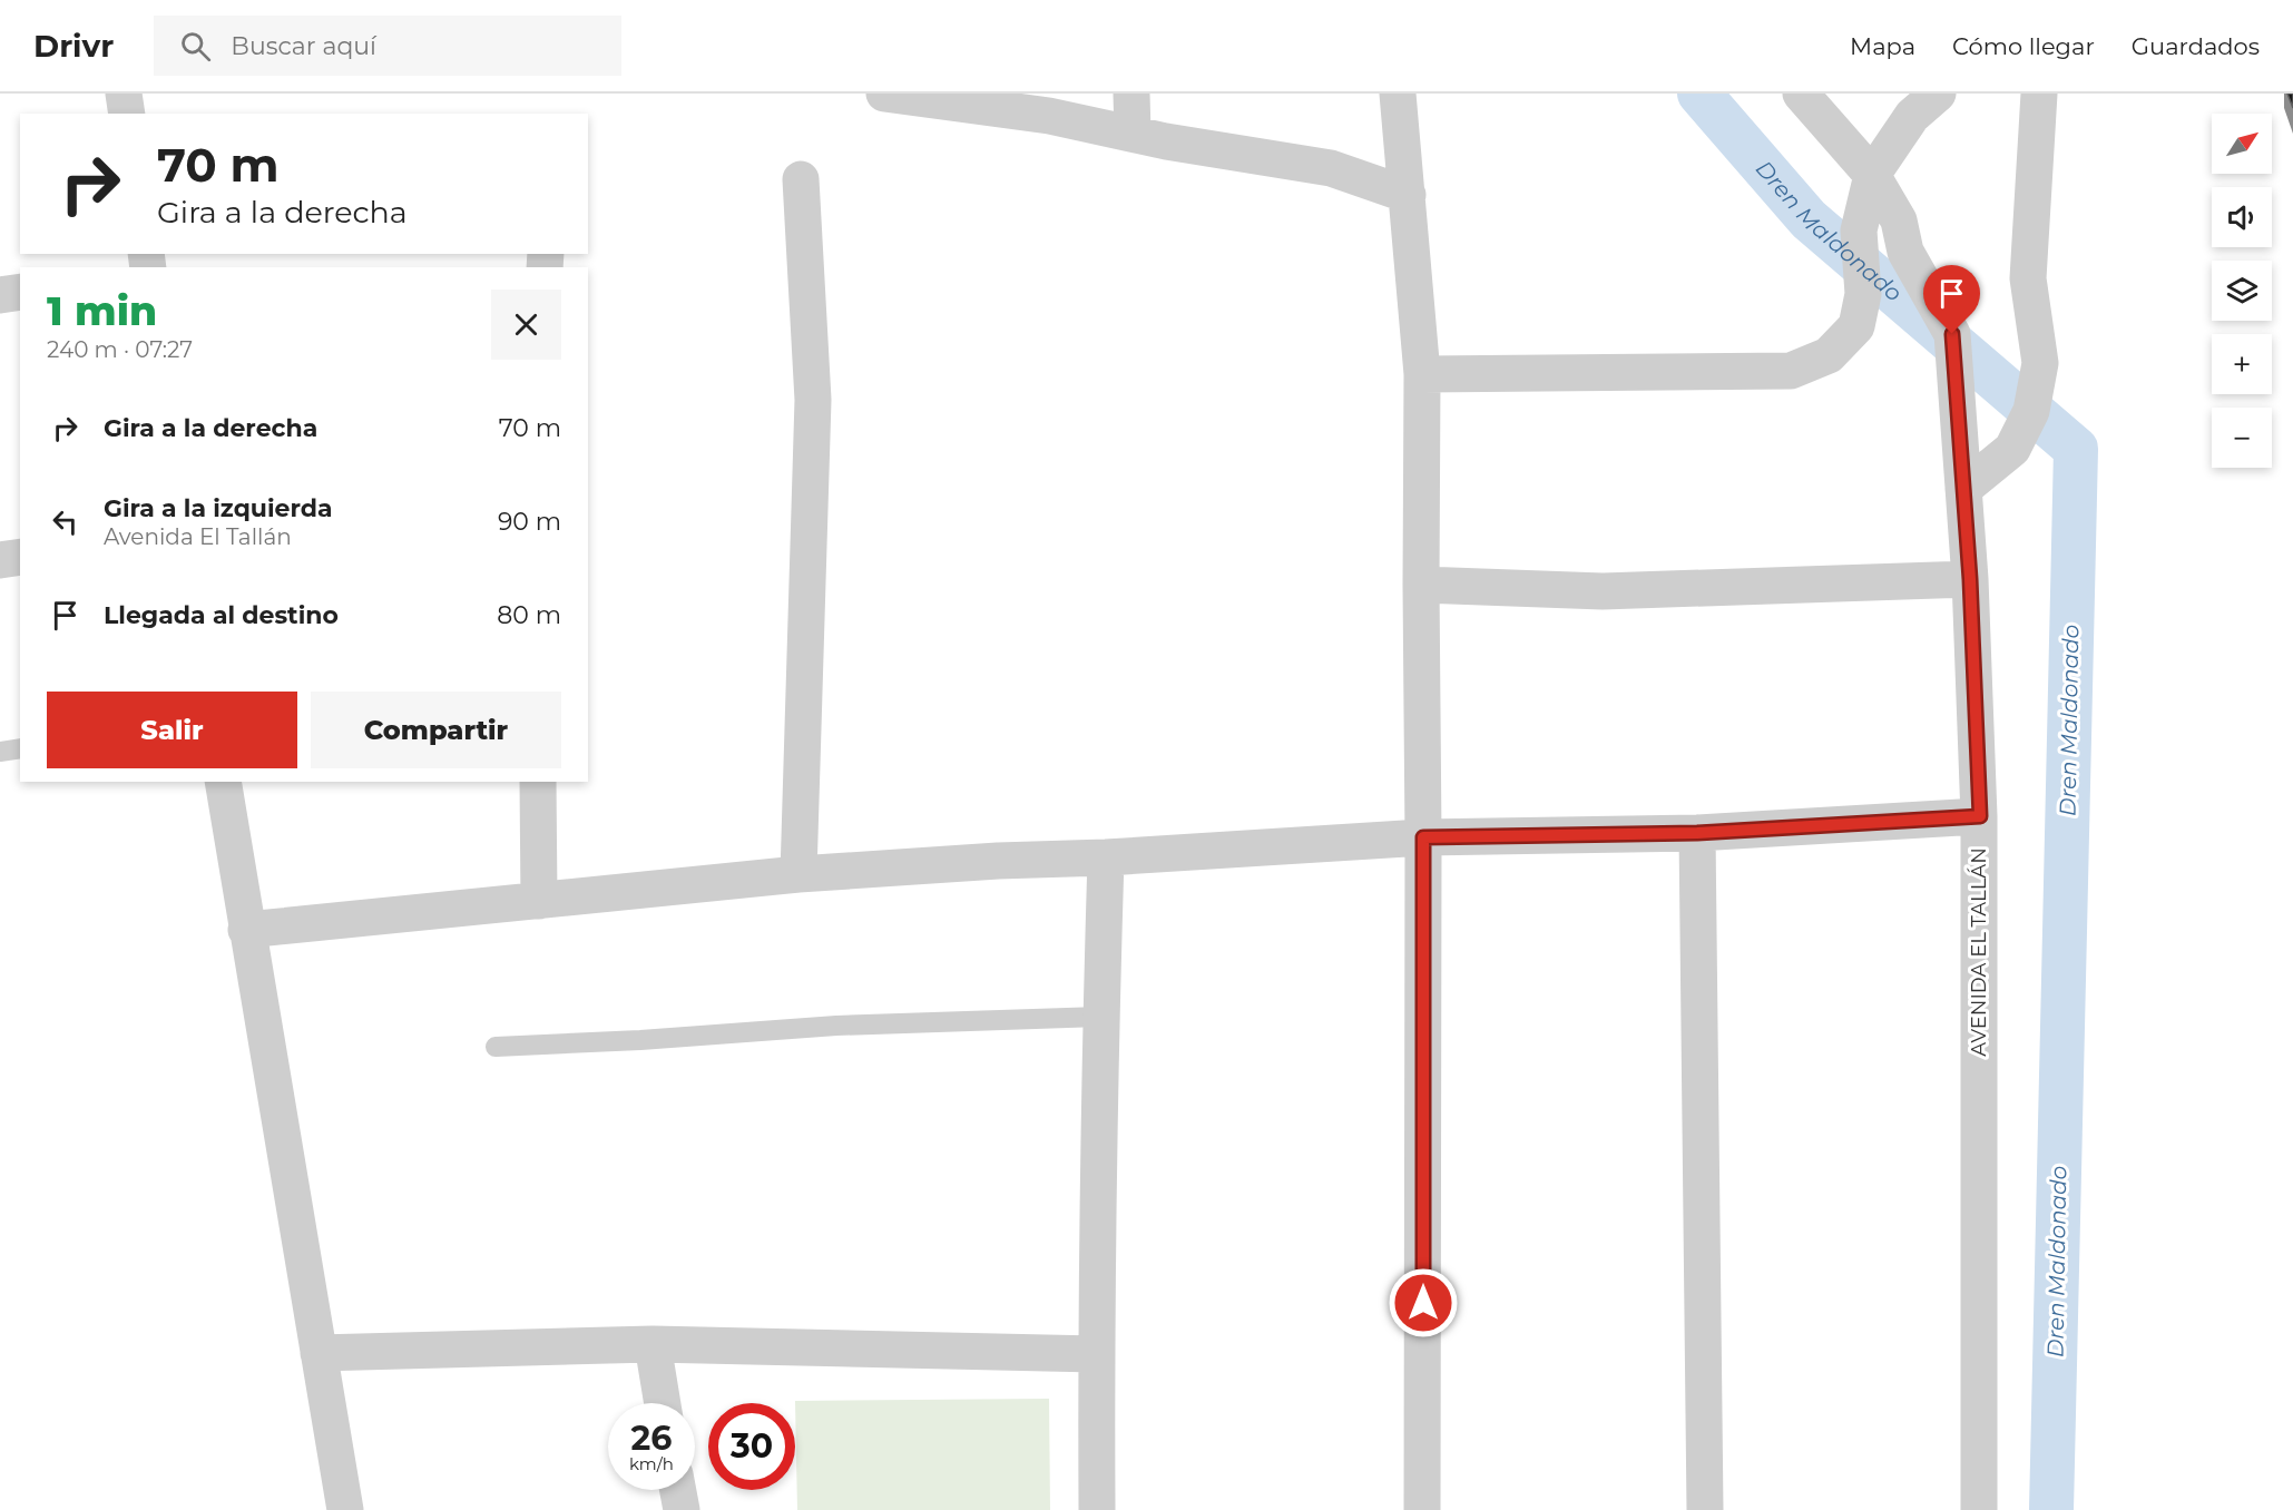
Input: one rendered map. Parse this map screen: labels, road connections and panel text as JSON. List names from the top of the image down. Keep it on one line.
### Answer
{"streets":{"street":["AVENIDA EL TALLÁN"]},"water":["Dren Maldonado"],"north":"top right","page":{"header":"Drivr","search":"Buscar aquí","nav":["Mapa","Cómo llegar","Guardados"],"map_buttons":["+","−"],"turn":["70 m","Gira a la derecha"],"heading":["1 min","240 m · 07:27"],"list":[{"name":"Gira a la derecha","value":"70 m"},{"name":"Gira a la izquierda","note":"Avenida El Tallán","value":"90 m"},{"name":"Llegada al destino","value":"80 m"}],"buttons":["Salir","Compartir"],"speed":"26 km/h","limit":"30"}}
